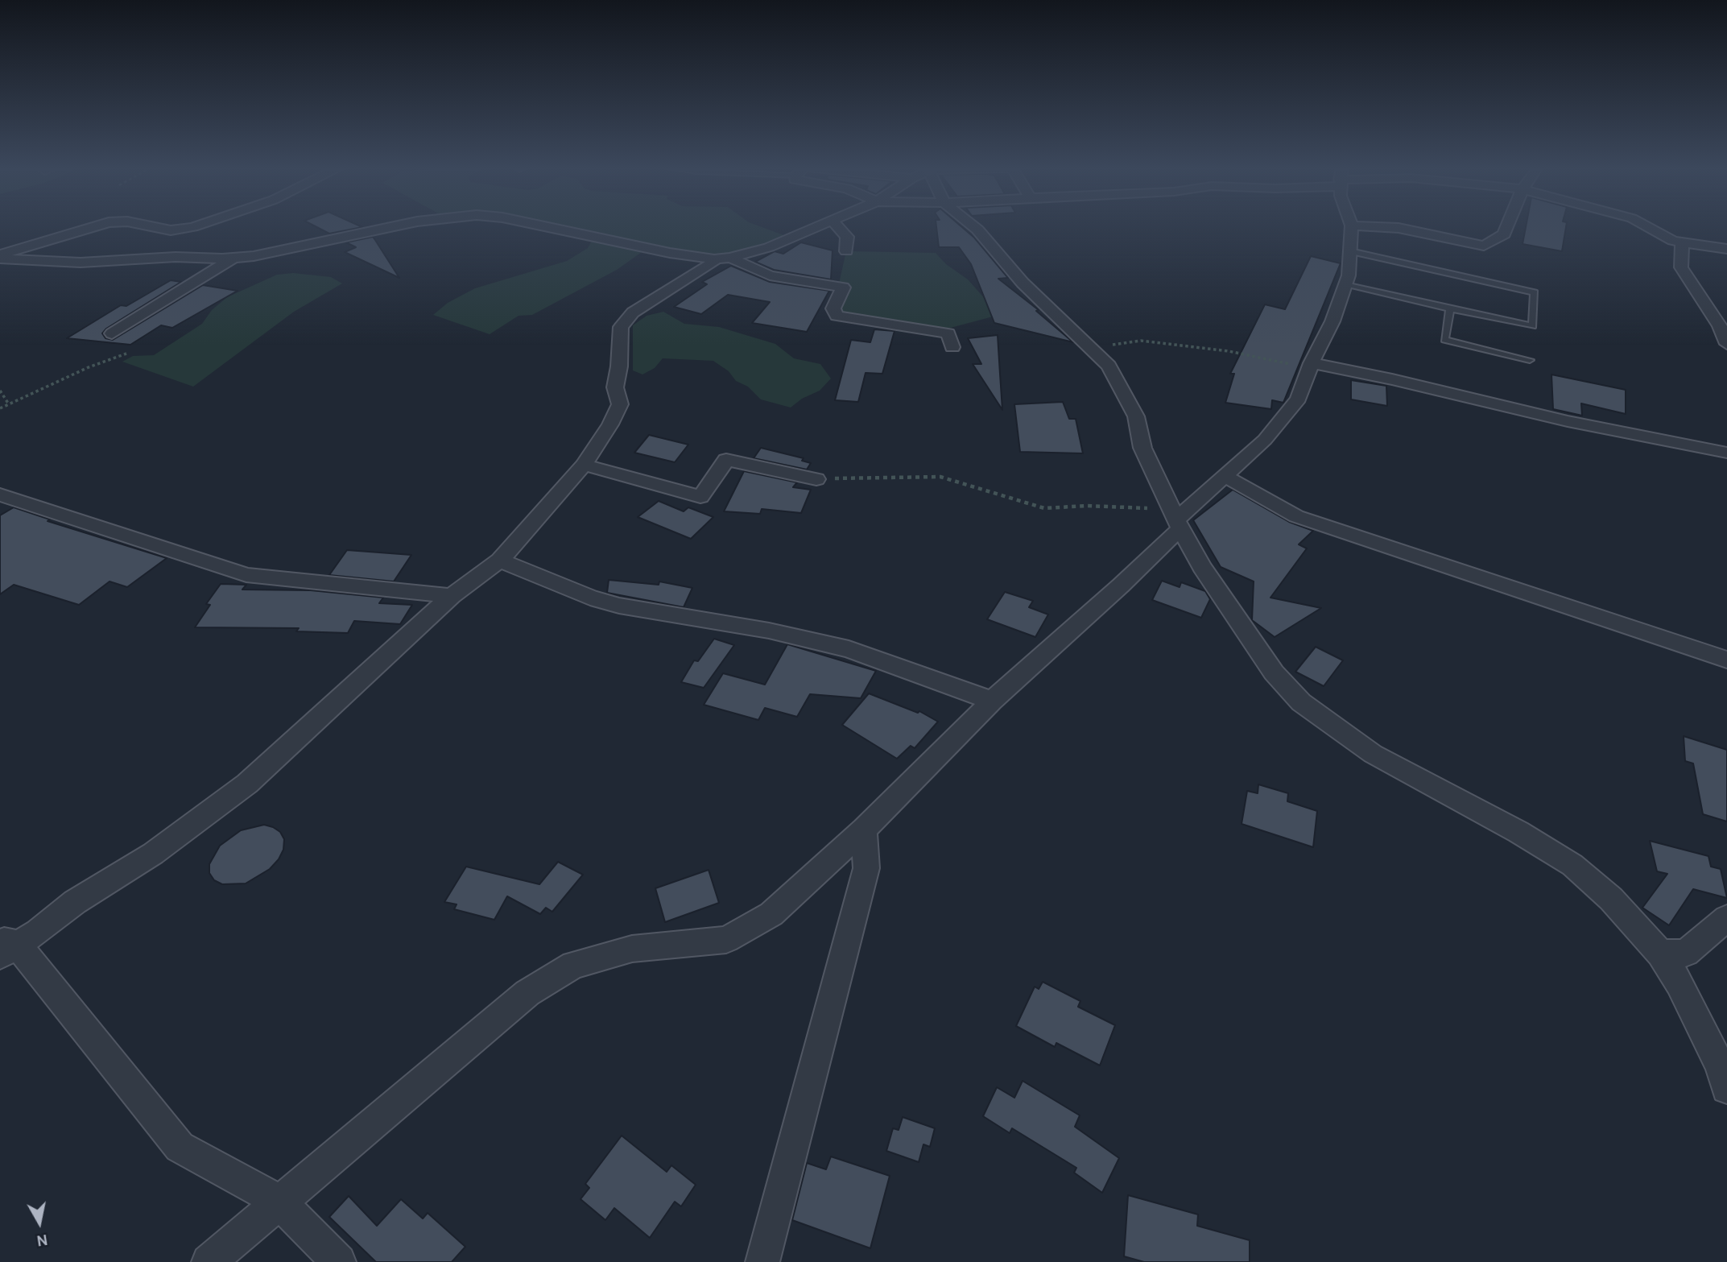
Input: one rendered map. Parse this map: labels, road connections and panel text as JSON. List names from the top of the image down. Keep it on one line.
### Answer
{"north":"bottom"}
